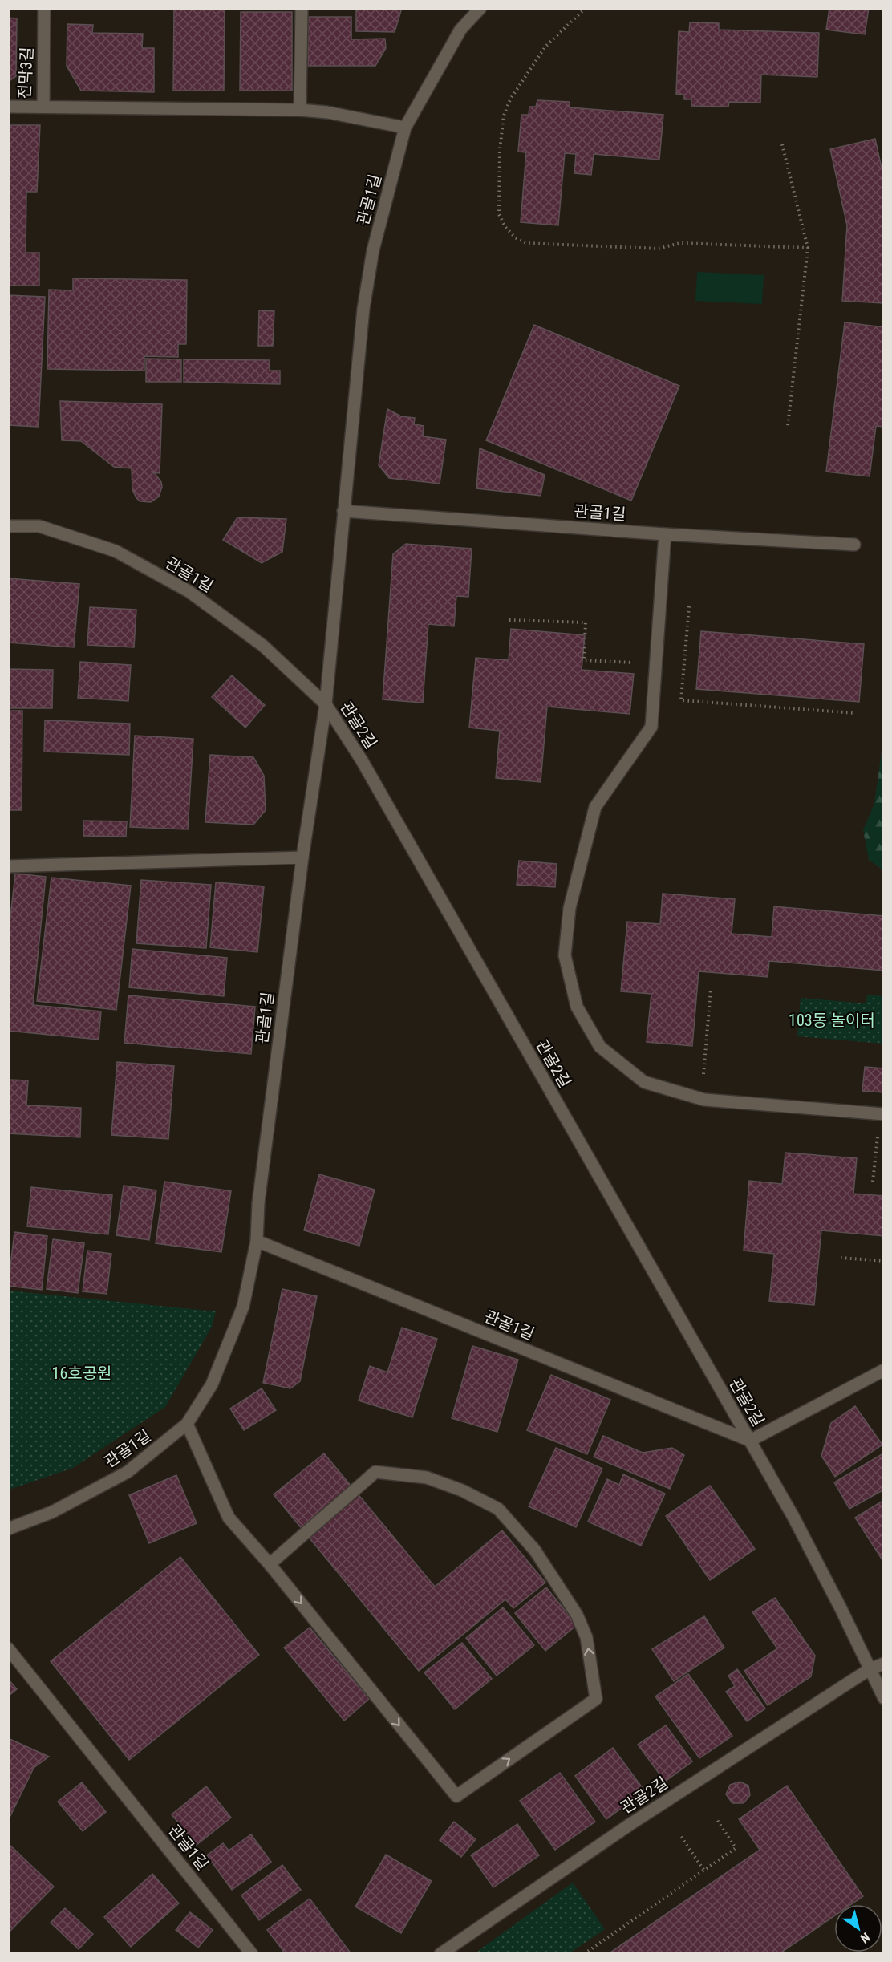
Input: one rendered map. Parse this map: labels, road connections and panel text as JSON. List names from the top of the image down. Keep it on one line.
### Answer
{"streets":{"street":["전막3길","관골1길","관골2길"]},"crossings":[["관골1길","관골2길"]],"parks":["103동 놀이터","16호공원"],"north":"bottom right"}
